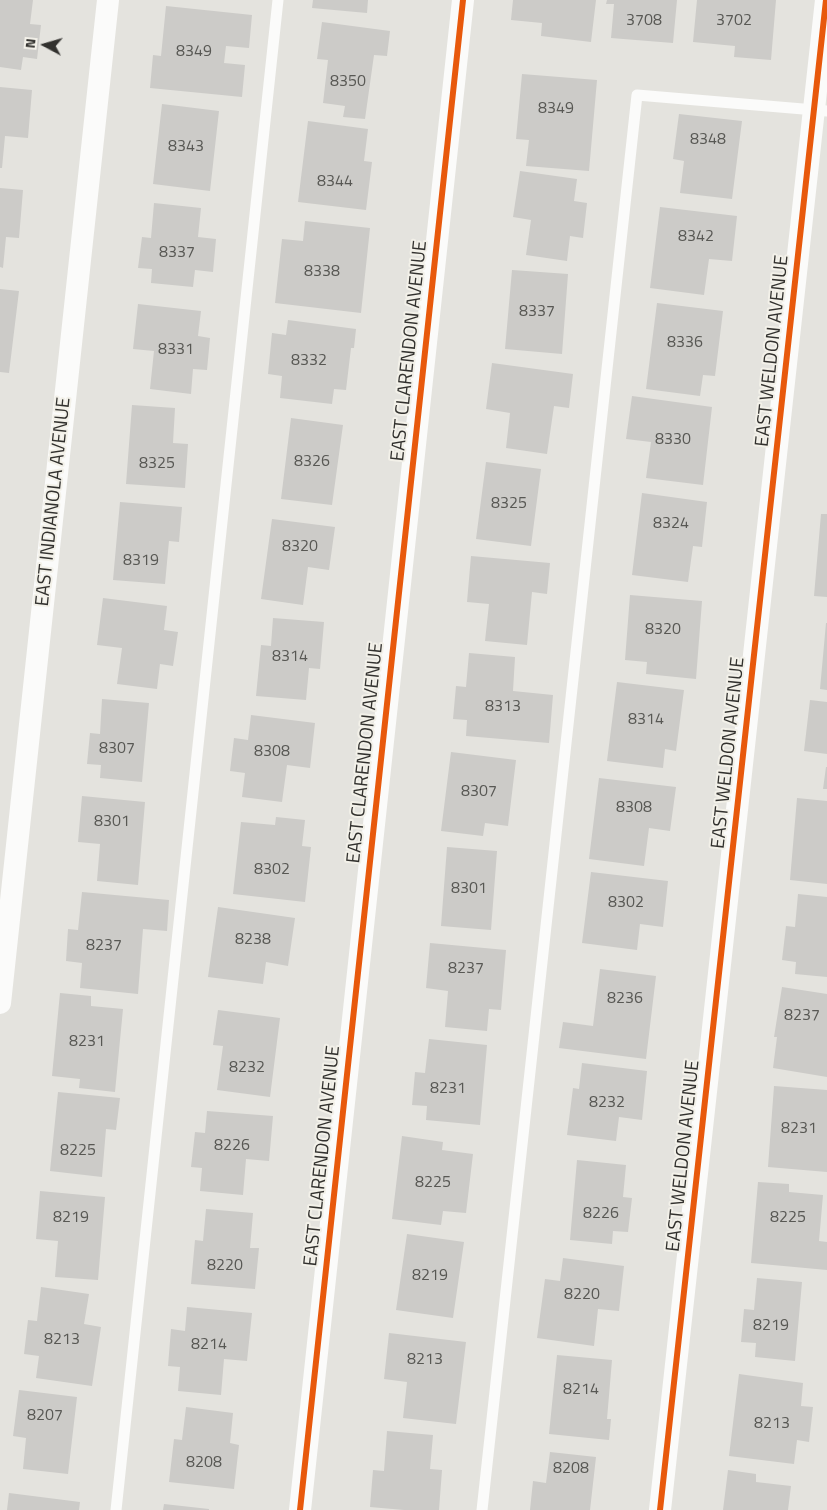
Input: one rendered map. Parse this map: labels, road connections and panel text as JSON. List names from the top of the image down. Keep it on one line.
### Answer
{"streets":{"street":["EAST CLARENDON AVENUE","EAST WELDON AVENUE","EAST INDIANOLA AVENUE"]},"house_numbers":["3708","3702","8349","8350","8349","8348","8343","8344","8342","8337","8338","8337","8336","8331","8332","8330","8326","8325","8325","8324","8320","8319","8320","8314","8313","8314","8307","8308","8307","8308","8301","8302","8301","8302","8238","8237","8237","8236","8237","8231","8232","8231","8232","8231","8226","8225","8225","8226","8219","8225","8220","8219","8220","8219","8213","8214","8213","8214","8207","8213","8208","8208"],"north":"left"}
